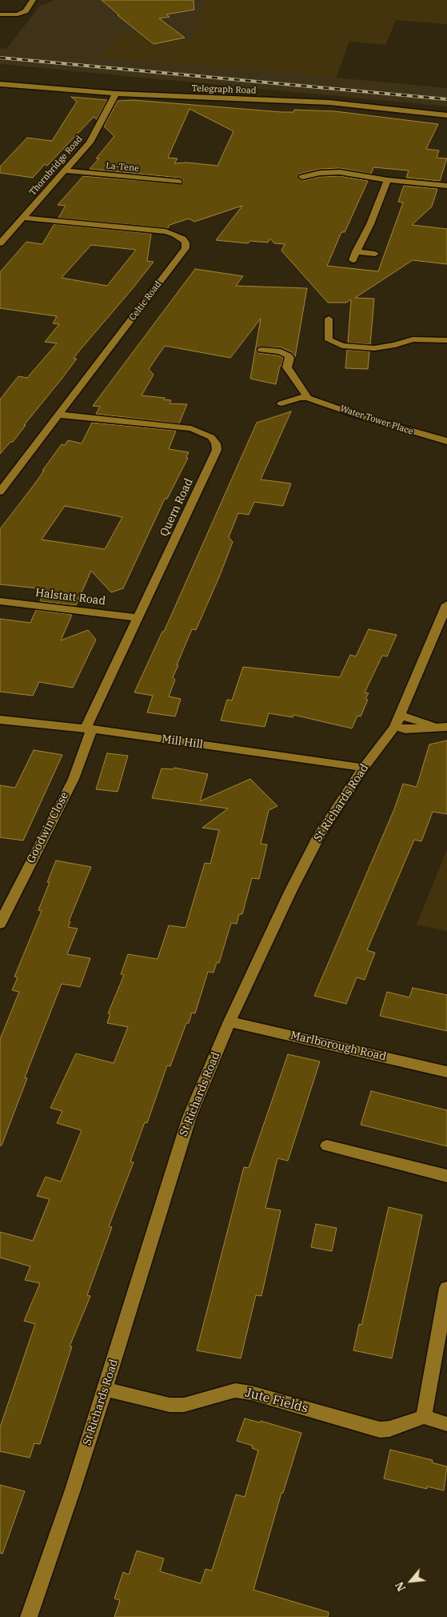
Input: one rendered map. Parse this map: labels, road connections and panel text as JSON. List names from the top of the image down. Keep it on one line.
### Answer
{"streets":{"street":["Telegraph Road","Thornbridge Road","La-Tene","Celtic Road","Water Tower Place","Quern Road","Halstatt Road","Mill Hill","St Richards Road","Goodwin Close","Marlborough Road","Jute Fields"]},"crossings":[["Telegraph Road","Thornbridge Road"],["Thornbridge Road","La-Tene"],["Thornbridge Road","Celtic Road"],["Celtic Road","Quern Road"],["Quern Road","Halstatt Road"],["Quern Road","Mill Hill"],["Quern Road","Goodwin Close"],["Mill Hill","St Richards Road"],["Mill Hill","Goodwin Close"],["St Richards Road","Marlborough Road"],["St Richards Road","Jute Fields"]],"north":"bottom left"}
